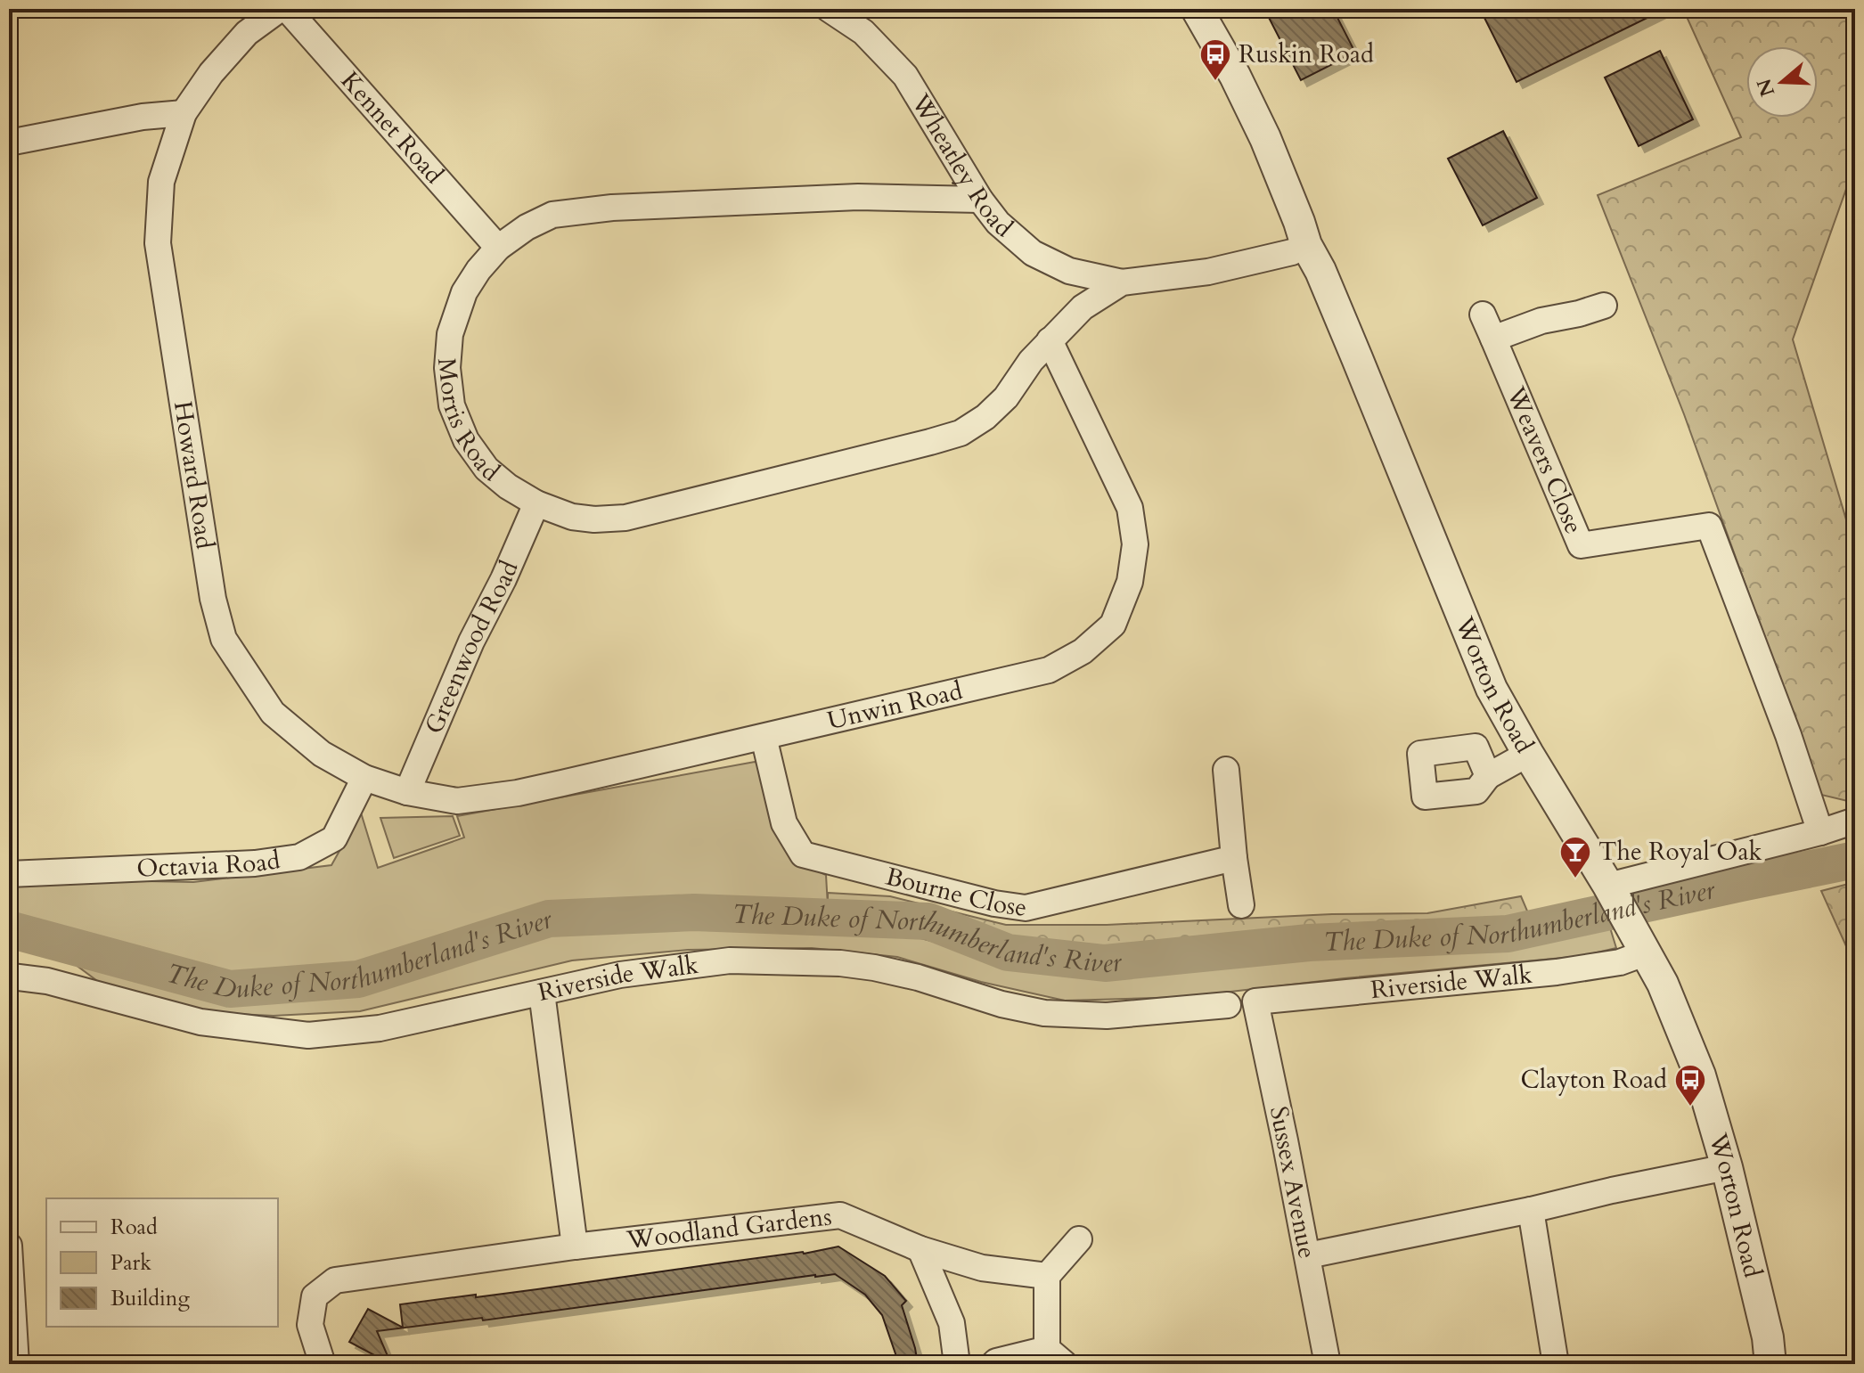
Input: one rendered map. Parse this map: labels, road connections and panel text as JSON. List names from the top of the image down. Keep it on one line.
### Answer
{"streets":{"street":["Kennet Road","Wheatley Road","Morris Road","Weavers Close","Howard Road","Greenwood Road","Worton Road","Unwin Road","Octavia Road","Bourne Close","Riverside Walk","Sussex Avenue","Woodland Gardens"]},"crossings":[["Kennet Road","Morris Road"],["Wheatley Road","Morris Road"],["Morris Road","Greenwood Road"],["Morris Road","Unwin Road"],["Howard Road","Unwin Road"],["Howard Road","Octavia Road"],["Greenwood Road","Unwin Road"],["Worton Road","Riverside Walk"],["Unwin Road","Octavia Road"],["Unwin Road","Bourne Close"],["Riverside Walk","Sussex Avenue"]],"water":["The Duke of Northumberland's River"],"places":{"bus stop":["Ruskin Road","Clayton Road"],"bar":["The Royal Oak"]},"legend":["Road","Park","Building"],"north":"left"}
